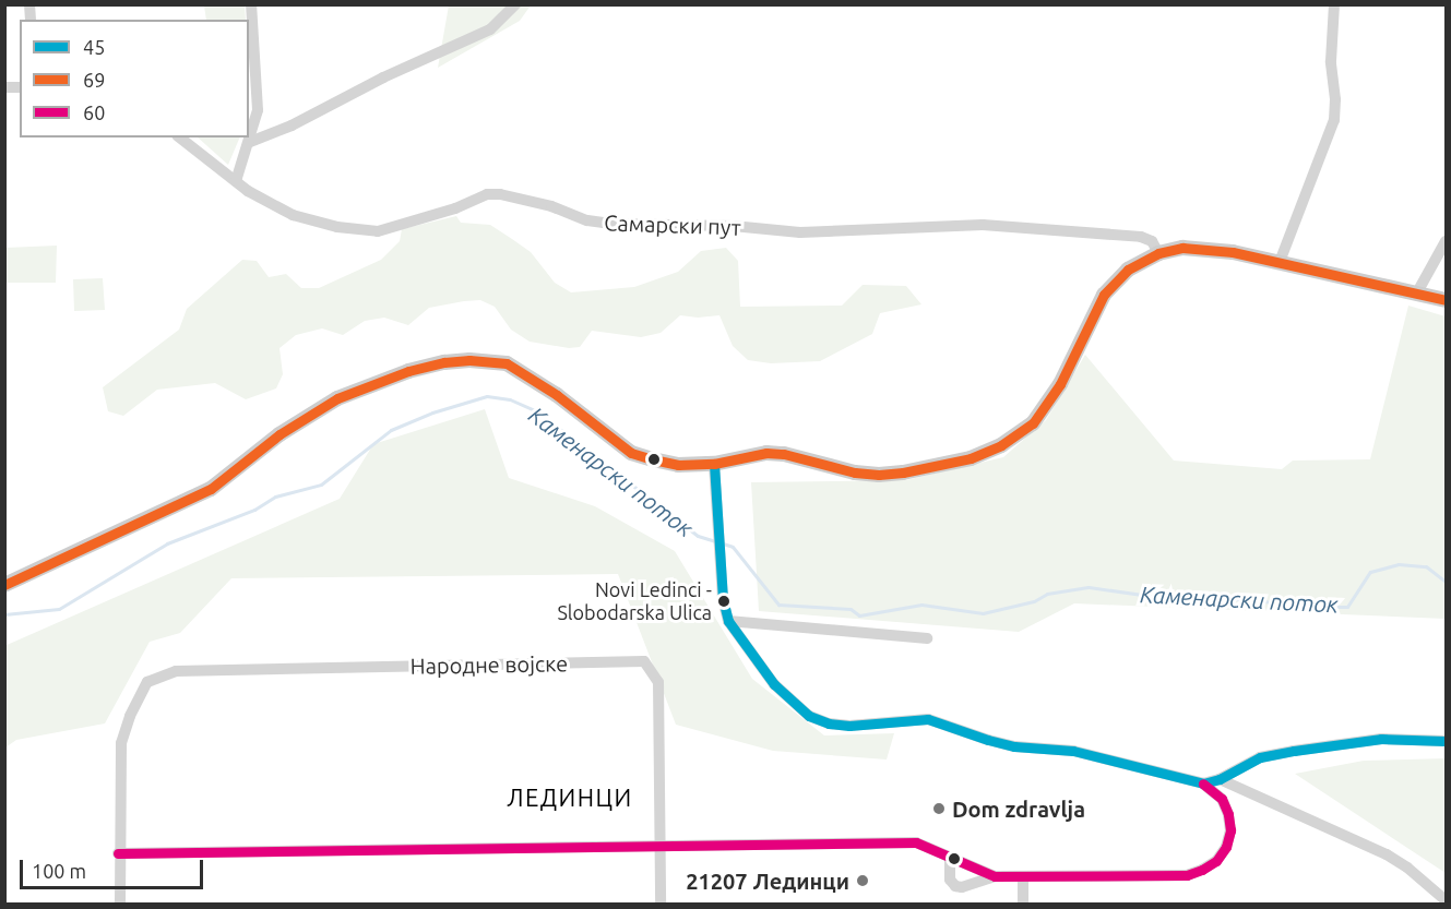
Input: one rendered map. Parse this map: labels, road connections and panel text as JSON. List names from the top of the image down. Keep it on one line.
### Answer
{"streets":{"street":["Самарски пут","Народне војске"]},"districts":["ЛЕДИНЦИ"],"water":["Каменарски поток"],"places":["Novi Ledinci - Slobodarska Ulica","Dom zdravlja","21207 Лединци"],"lines":["transit line 69","transit line 45","transit line 60"],"legend":["45","69","60"],"scale_bar":"100 m"}
